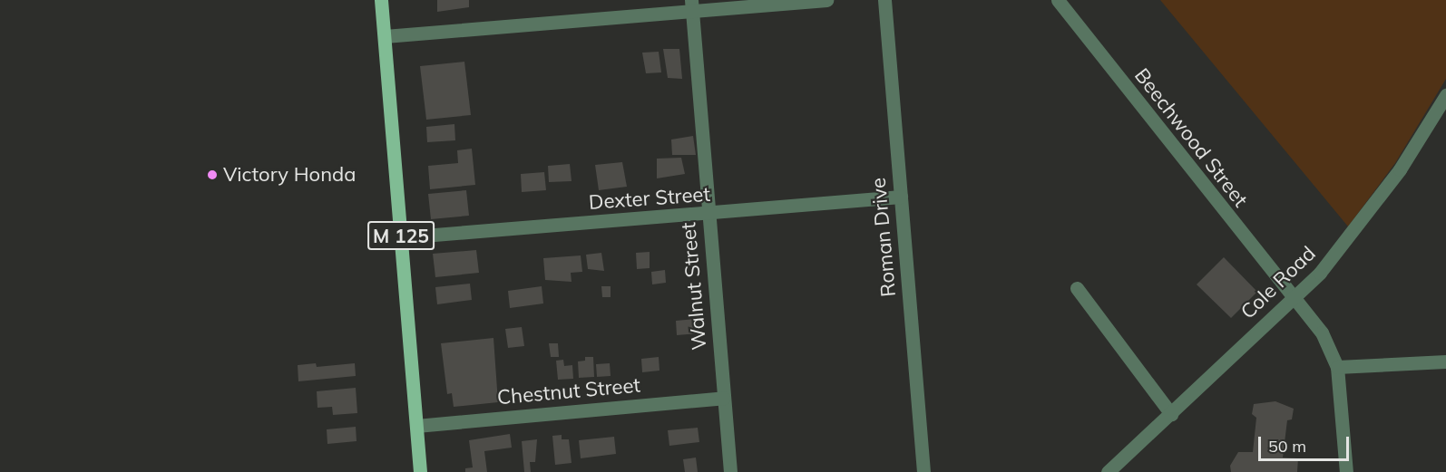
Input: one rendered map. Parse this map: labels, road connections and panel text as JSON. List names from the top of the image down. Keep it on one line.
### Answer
{"streets":{"main road":["M 125"],"street":["Beechwood Street","Dexter Street","Roman Drive","Cole Road","Walnut Street","Chestnut Street"]},"crossings":[["Beechwood Street","Cole Road"],["Dexter Street","M 125"],["Dexter Street","Roman Drive"],["Dexter Street","Walnut Street"],["M 125","Chestnut Street"],["Walnut Street","Chestnut Street"]],"places":["Victory Honda"],"scale_bar":"50 m"}
